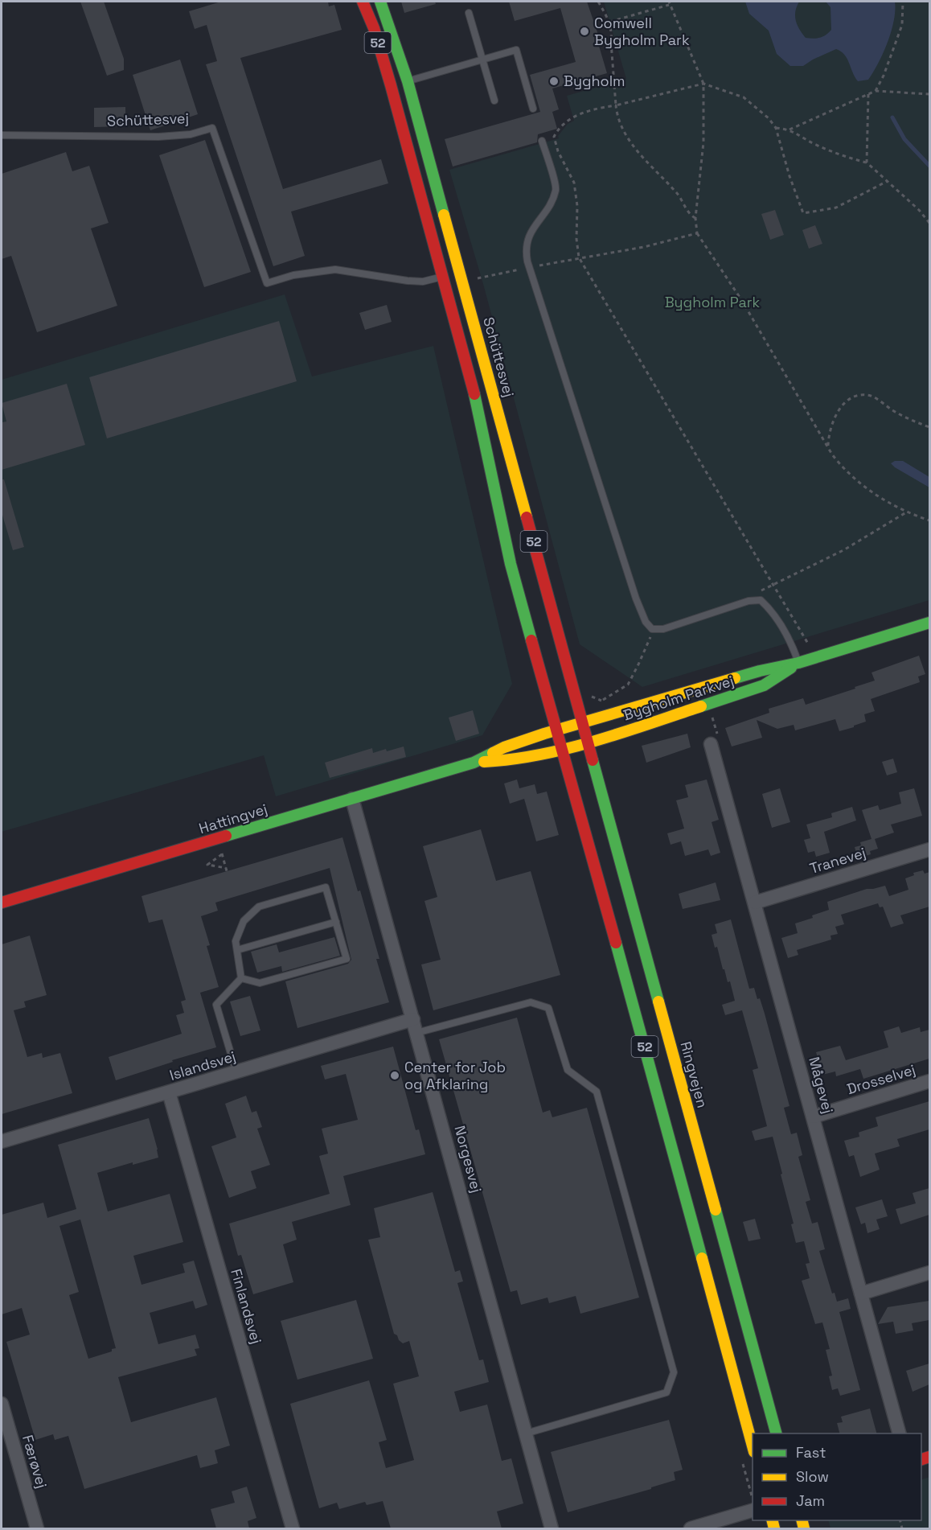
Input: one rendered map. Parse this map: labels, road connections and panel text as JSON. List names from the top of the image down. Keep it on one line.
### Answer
{"streets":{"main road":["52","Schüttesvej","Bygholm Parkvej","Hattingvej","Ringvejen"],"street":["Tranevej","Islandsvej","Drosselvej","Mågevej","Norgesvej","Finlandsvej","Færøvej"]},"crossings":[["52","Schüttesvej"],["52","Bygholm Parkvej"],["52","Hattingvej"],["Schüttesvej","Bygholm Parkvej"],["Schüttesvej","Ringvejen"],["Bygholm Parkvej","Hattingvej"],["Bygholm Parkvej","Ringvejen"],["Hattingvej","Norgesvej"],["Tranevej","Mågevej"],["Islandsvej","Norgesvej"],["Islandsvej","Finlandsvej"],["Drosselvej","Mågevej"]],"parks":["Bygholm Park"],"places":["Comwell Bygholm Park","Bygholm","Center for Job og Afklaring"],"legend":["Fast","Slow","Jam"]}
